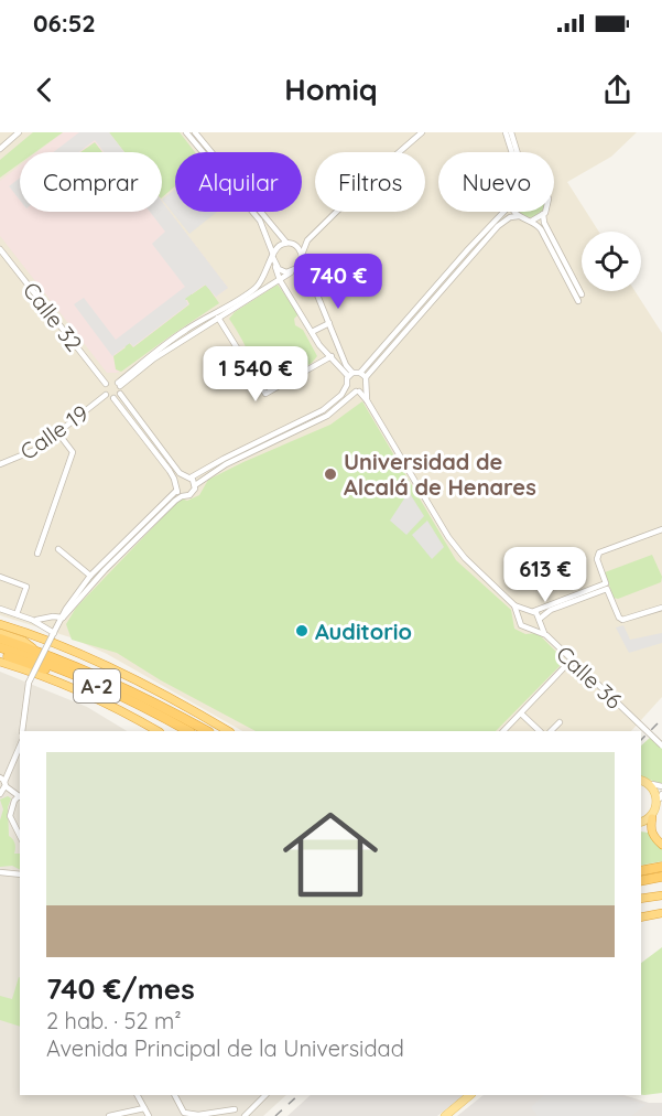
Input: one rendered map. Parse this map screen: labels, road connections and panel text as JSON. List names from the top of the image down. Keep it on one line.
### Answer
{"streets":{"highway":["A-2"],"street":["Calle 32","Calle 19","Calle 36"]},"crossings":[["Calle 32","Calle 19"]],"places":["Universidad de Alcalá de Henares","Auditorio"],"page":{"status":"06:52","header":"Homiq","chip":["Comprar","Alquilar","Filtros","Nuevo"],"price":["740 €","1 540 €","613 €"],"list":[{"name":"740 €/mes","note":"2 hab. · 52 m² · Avenida Principal de la Universidad"}]}}
